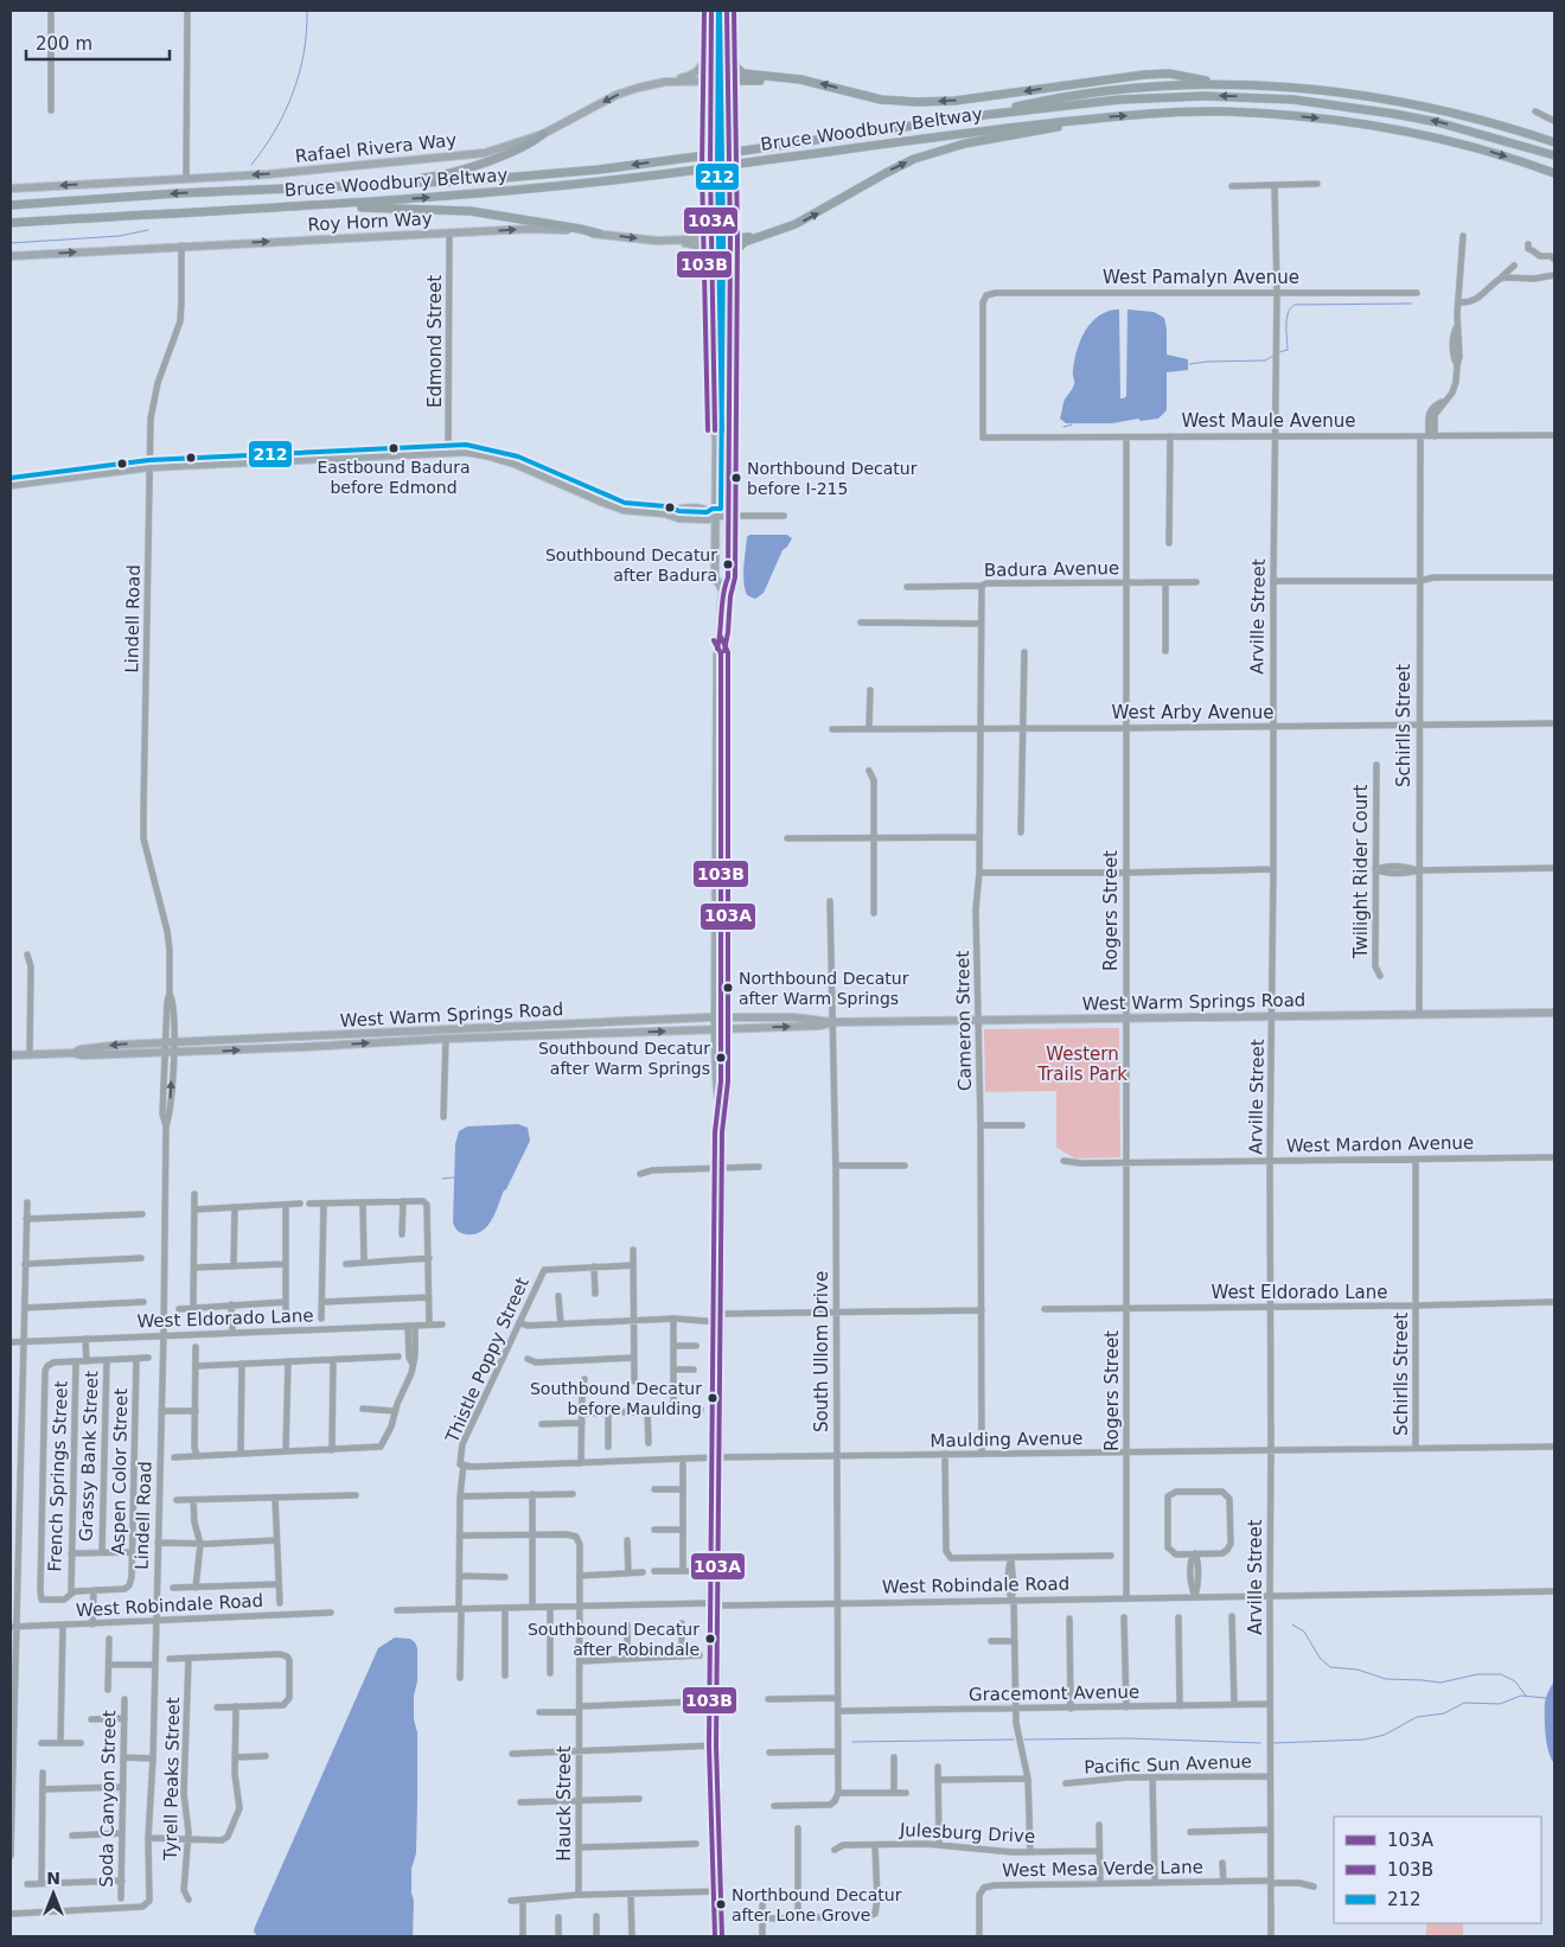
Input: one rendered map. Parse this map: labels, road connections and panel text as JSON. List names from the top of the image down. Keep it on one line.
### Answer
{"streets":{"highway":["Bruce Woodbury Beltway"],"main road":["Rafael Rivera Way","Roy Horn Way","West Warm Springs Road"],"street":["West Pamalyn Avenue","Edmond Street","West Maule Avenue","Badura Avenue","Arville Street","Lindell Road","West Arby Avenue","Schirlls Street","Twilight Rider Court","Rogers Street","Cameron Street","West Mardon Avenue","West Eldorado Lane","South Ullom Drive","Thistle Poppy Street","Maulding Avenue","Grassy Bank Street","Aspen Color Street","French Springs Street","West Robindale Road","Gracemont Avenue","Pacific Sun Avenue","Tyrell Peaks Street","Soda Canyon Street","Hauck Street","Julesburg Drive","West Mesa Verde Lane"]},"crossings":[["Roy Horn Way","Edmond Street"],["Roy Horn Way","Lindell Road"],["West Pamalyn Avenue","West Maule Avenue"],["West Pamalyn Avenue","Arville Street"],["West Maule Avenue","Arville Street"],["West Maule Avenue","Schirlls Street"],["West Maule Avenue","Rogers Street"],["Badura Avenue","Rogers Street"],["Badura Avenue","Cameron Street"],["Arville Street","West Arby Avenue"],["Arville Street","West Warm Springs Road"],["Arville Street","West Mardon Avenue"],["Arville Street","West Eldorado Lane"],["Arville Street","Maulding Avenue"],["Arville Street","West Robindale Road"],["Arville Street","Gracemont Avenue"],["Arville Street","Pacific Sun Avenue"],["Arville Street","West Mesa Verde Lane"],["Lindell Road","West Warm Springs Road"],["Lindell Road","West Eldorado Lane"],["Lindell Road","West Robindale Road"],["West Arby Avenue","Schirlls Street"],["West Arby Avenue","Rogers Street"],["West Arby Avenue","Cameron Street"],["Schirlls Street","West Warm Springs Road"],["Schirlls Street","West Mardon Avenue"],["Schirlls Street","West Eldorado Lane"],["Schirlls Street","Maulding Avenue"],["Rogers Street","West Warm Springs Road"],["Rogers Street","West Mardon Avenue"],["Rogers Street","West Eldorado Lane"],["Rogers Street","Maulding Avenue"],["Rogers Street","West Robindale Road"],["West Warm Springs Road","Cameron Street"],["West Warm Springs Road","South Ullom Drive"],["Cameron Street","Maulding Avenue"],["West Eldorado Lane","French Springs Street"],["South Ullom Drive","Maulding Avenue"],["South Ullom Drive","West Robindale Road"],["South Ullom Drive","Gracemont Avenue"],["Thistle Poppy Street","Maulding Avenue"],["Thistle Poppy Street","West Robindale Road"],["West Robindale Road","Hauck Street"]],"one_way":["Rafael Rivera Way","Roy Horn Way"],"parks":["Western Trails Park"],"places":["Eastbound Badura before Edmond","Northbound Decatur before I-215","Southbound Decatur after Badura","Northbound Decatur after Warm Springs","Southbound Decatur after Warm Springs","Southbound Decatur before Maulding","Southbound Decatur after Robindale","Northbound Decatur after Lone Grove"],"lines":["transit line 103A","transit line 103B","transit line 212"],"legend":["103A","103B","212"],"scale_bar":"200 m","north":"top"}
